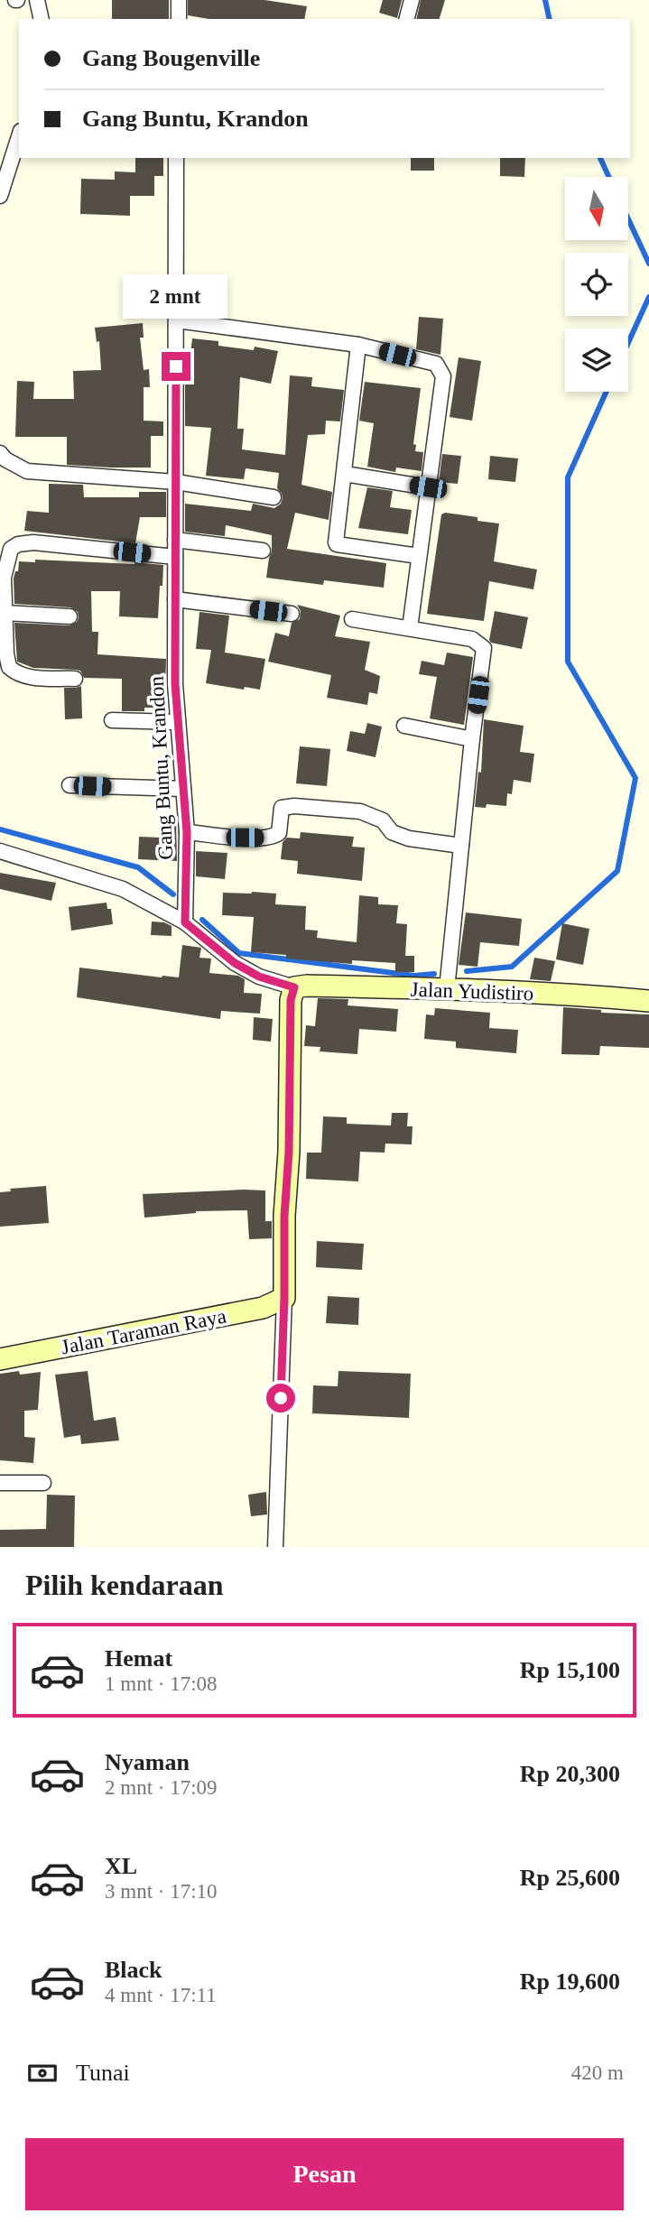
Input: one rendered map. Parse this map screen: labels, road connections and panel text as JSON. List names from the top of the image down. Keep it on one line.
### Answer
{"streets":{"street":["Gang Buntu, Krandon","Jalan Yudistiro","Jalan Taraman Raya"]},"north":"bottom","page":{"banner":["Gang Bougenville","Gang Buntu, Krandon"],"bubble":"2 mnt","heading":"Pilih kendaraan","list":[{"name":"Hemat","note":"1 mnt · 17:08","value":"Rp 15,100"},{"name":"Nyaman","note":"2 mnt · 17:09","value":"Rp 20,300"},{"name":"XL","note":"3 mnt · 17:10","value":"Rp 25,600"},{"name":"Black","note":"4 mnt · 17:11","value":"Rp 19,600"}],"pay":["Tunai","420 m"],"buttons":"Pesan"}}
